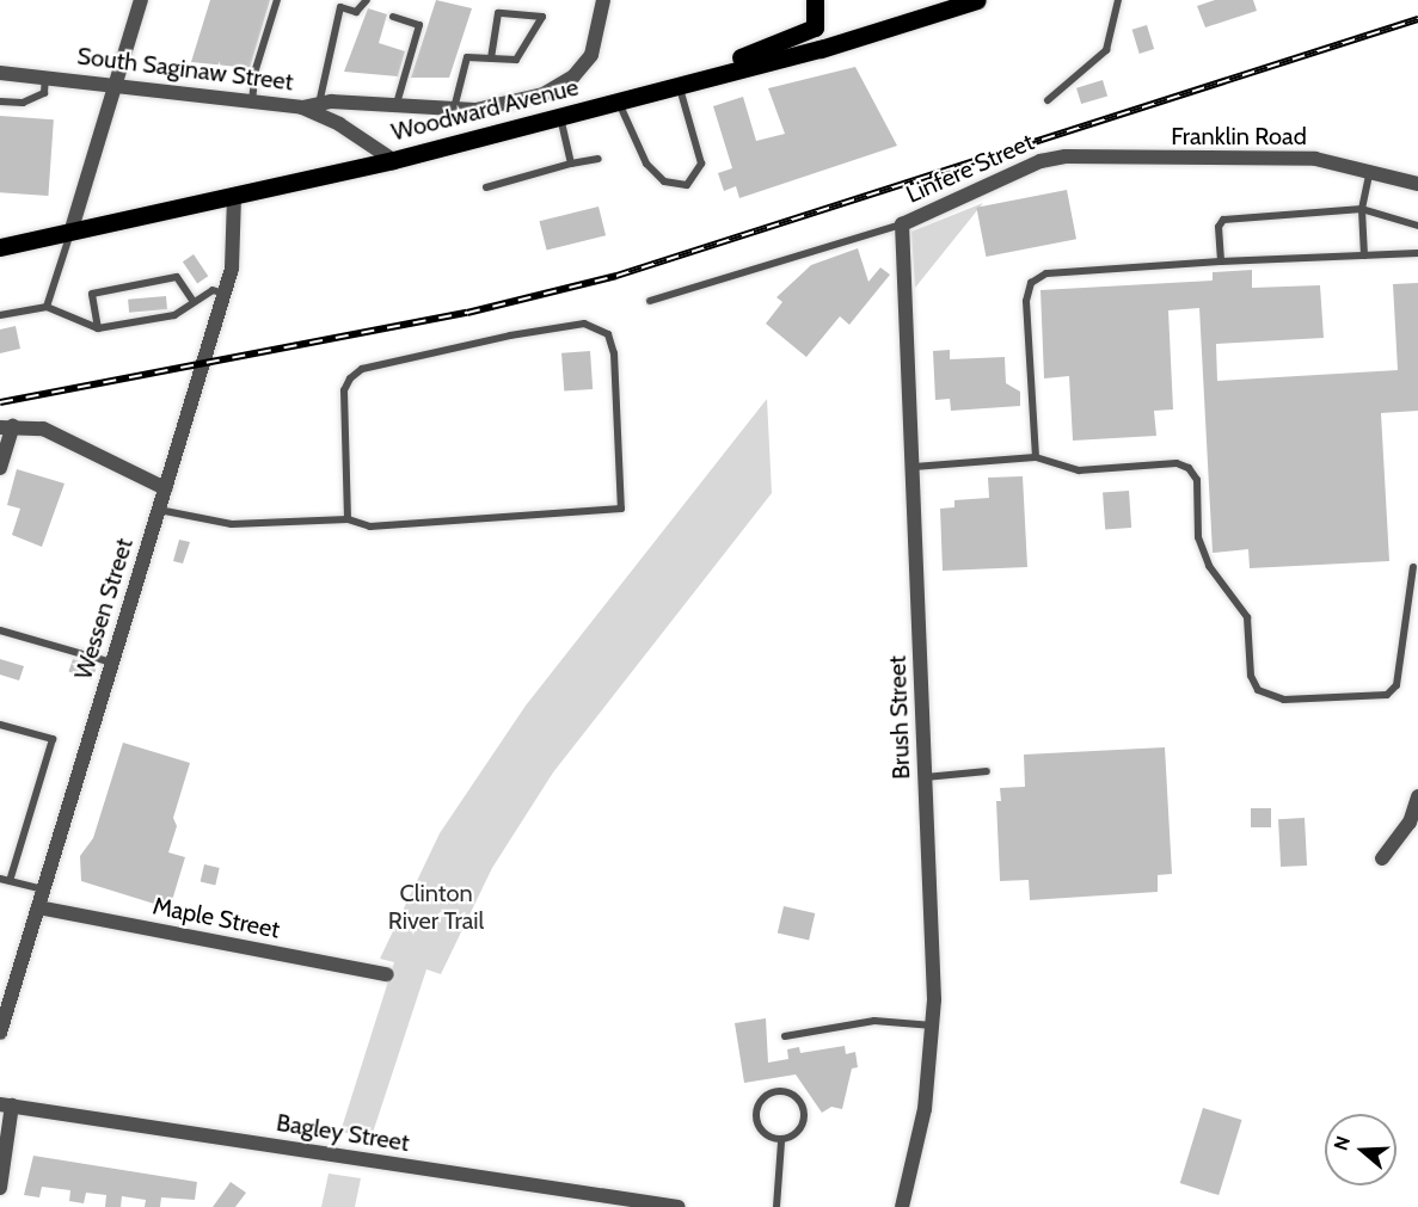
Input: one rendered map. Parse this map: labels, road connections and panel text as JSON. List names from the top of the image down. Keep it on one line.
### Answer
{"streets":{"main road":["Woodward Avenue"],"street":["South Saginaw Street","Franklin Road","Linfere Street","Wessen Street","Brush Street","Maple Street","Bagley Street"]},"crossings":[["South Saginaw Street","Woodward Avenue"],["Woodward Avenue","Wessen Street"],["Franklin Road","Linfere Street"],["Linfere Street","Brush Street"],["Wessen Street","Maple Street"]],"parks":["Clinton River Trail"],"north":"left"}
